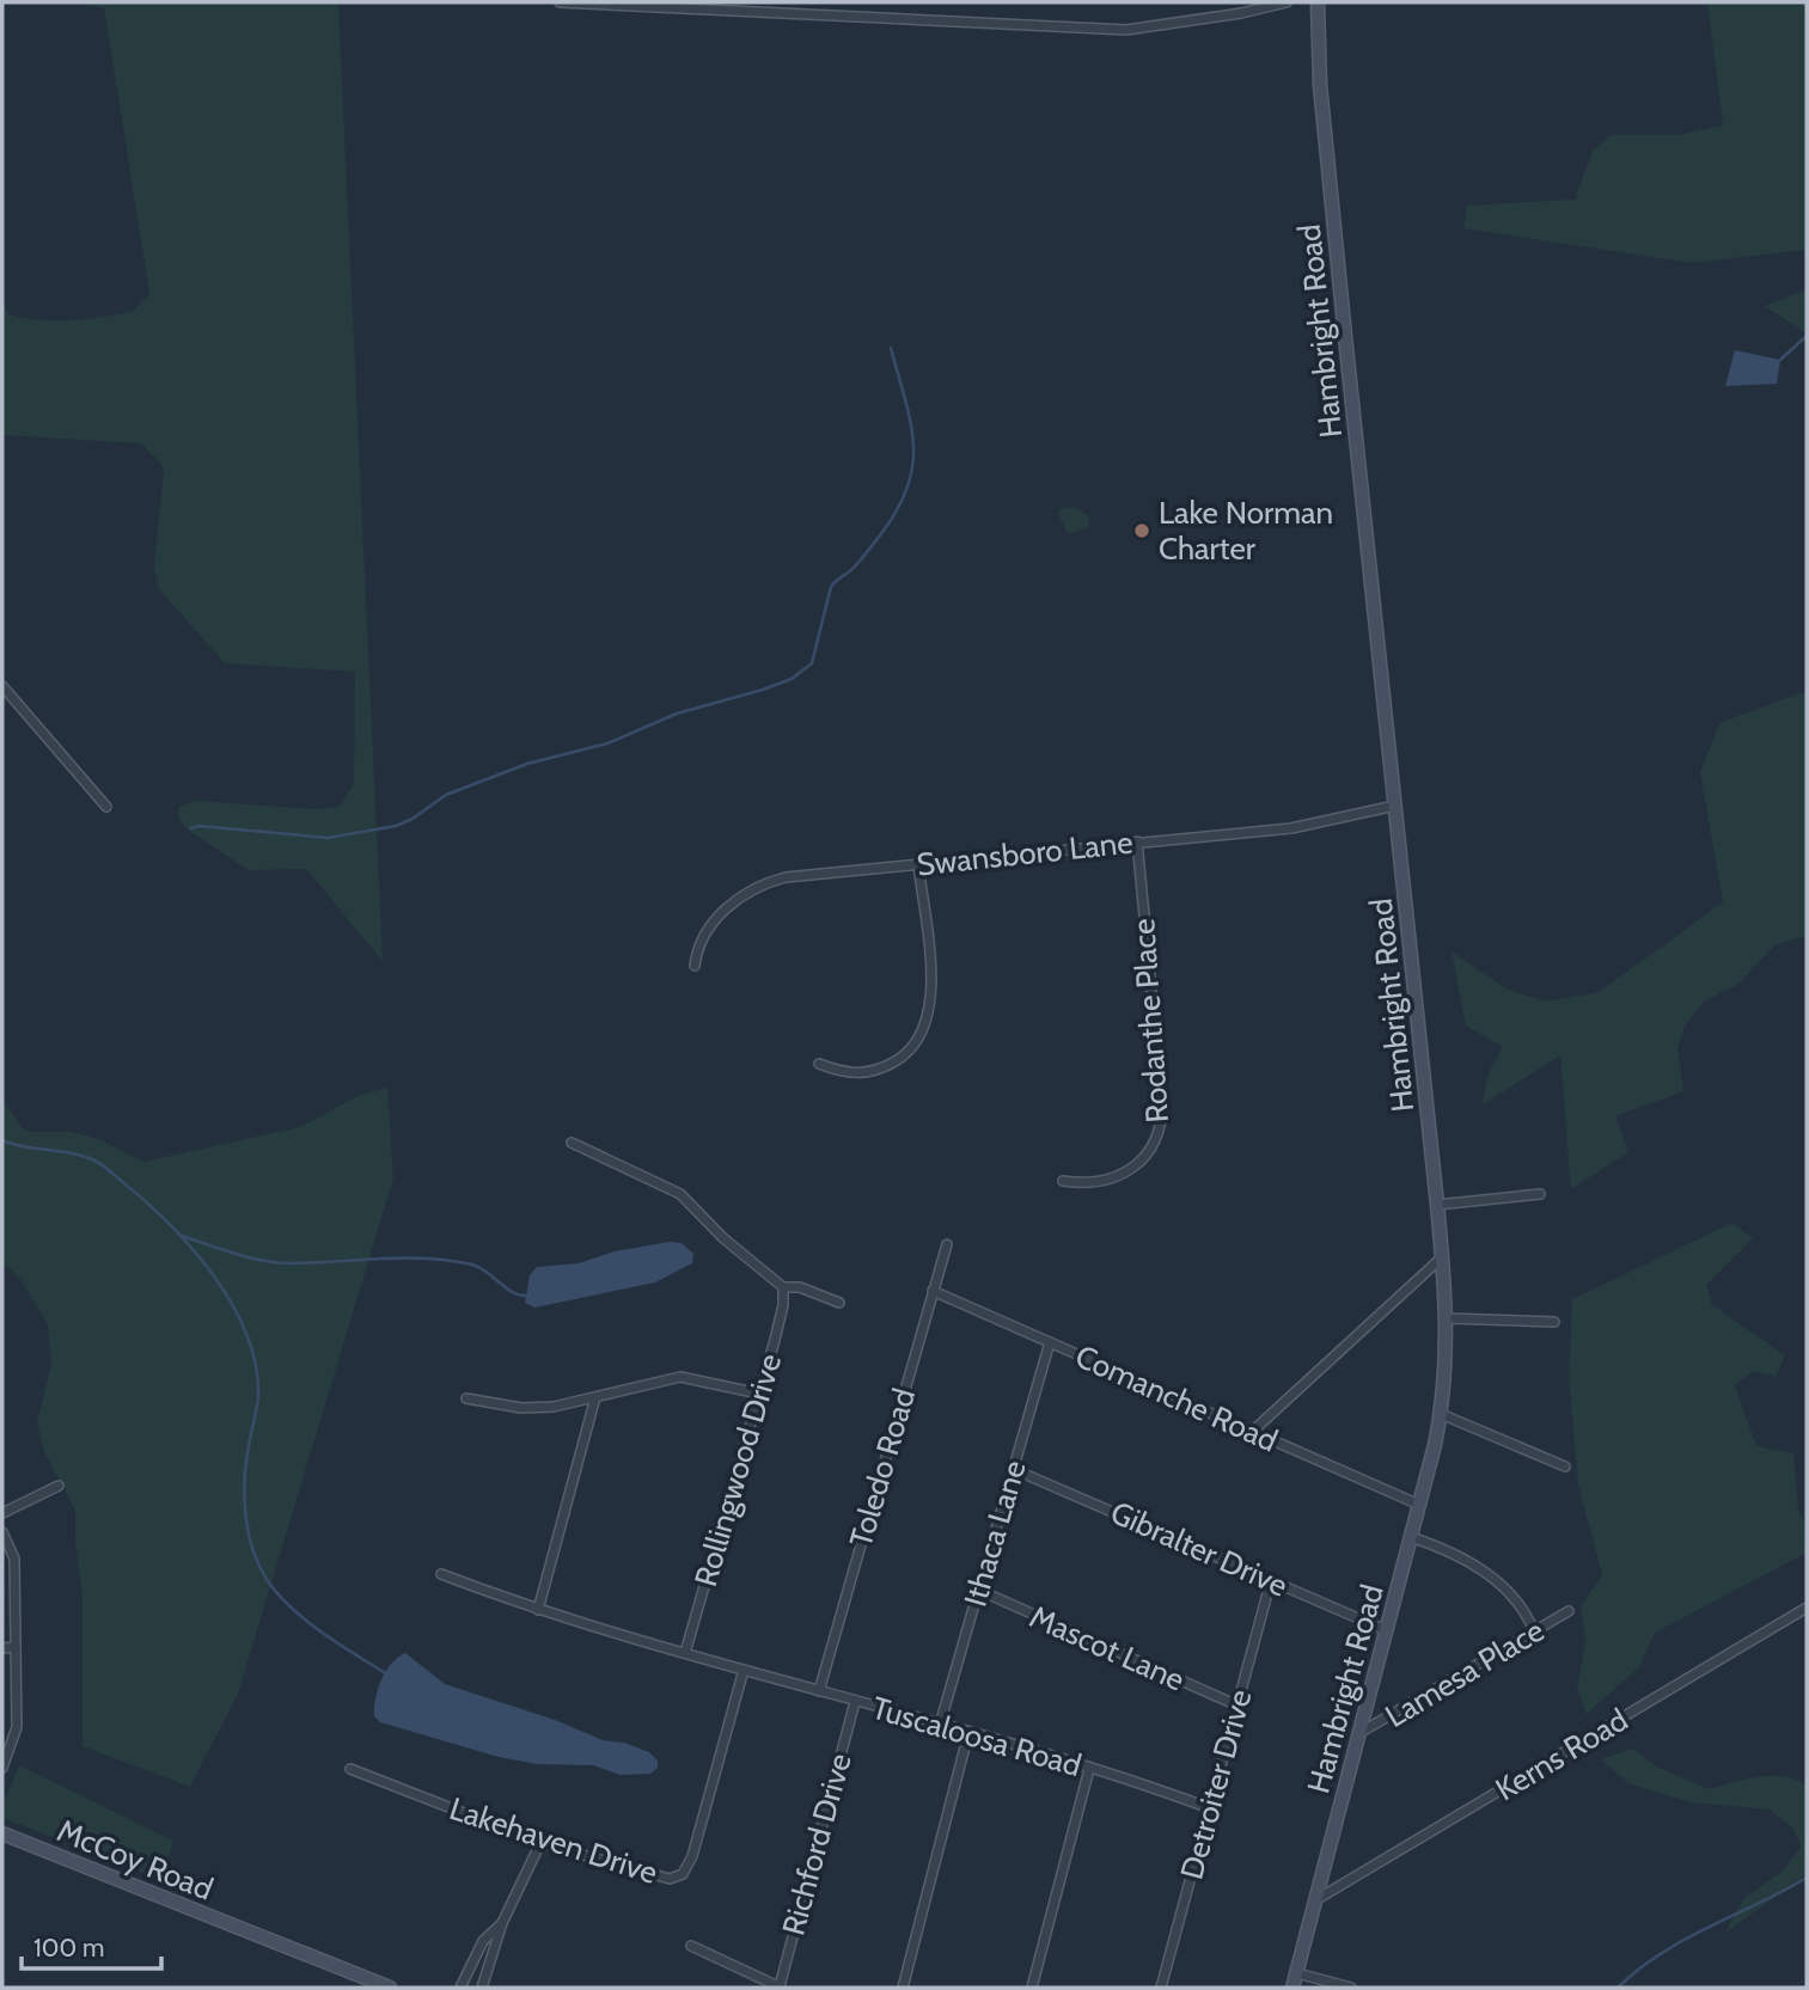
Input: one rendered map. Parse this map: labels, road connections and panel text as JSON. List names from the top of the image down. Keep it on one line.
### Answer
{"streets":{"main road":["Hambright Road","McCoy Road"],"street":["Swansboro Lane","Rodanthe Place","Comanche Road","Toledo Road","Rollingwood Drive","Ithaca Lane","Gibralter Drive","Mascot Lane","Lamesa Place","Tuscaloosa Road","Kerns Road","Detroiter Drive","Lakehaven Drive","Richford Drive"]},"crossings":[["Hambright Road","Swansboro Lane"],["Hambright Road","Comanche Road"],["Hambright Road","Gibralter Drive"],["Hambright Road","Lamesa Place"],["Hambright Road","Kerns Road"],["Swansboro Lane","Rodanthe Place"],["Comanche Road","Toledo Road"],["Comanche Road","Ithaca Lane"],["Toledo Road","Tuscaloosa Road"],["Ithaca Lane","Gibralter Drive"],["Ithaca Lane","Mascot Lane"],["Ithaca Lane","Tuscaloosa Road"],["Gibralter Drive","Detroiter Drive"],["Mascot Lane","Detroiter Drive"],["Tuscaloosa Road","Detroiter Drive"],["Tuscaloosa Road","Lakehaven Drive"],["Tuscaloosa Road","Richford Drive"]],"places":["Lake Norman Charter"],"scale_bar":"100 m"}
